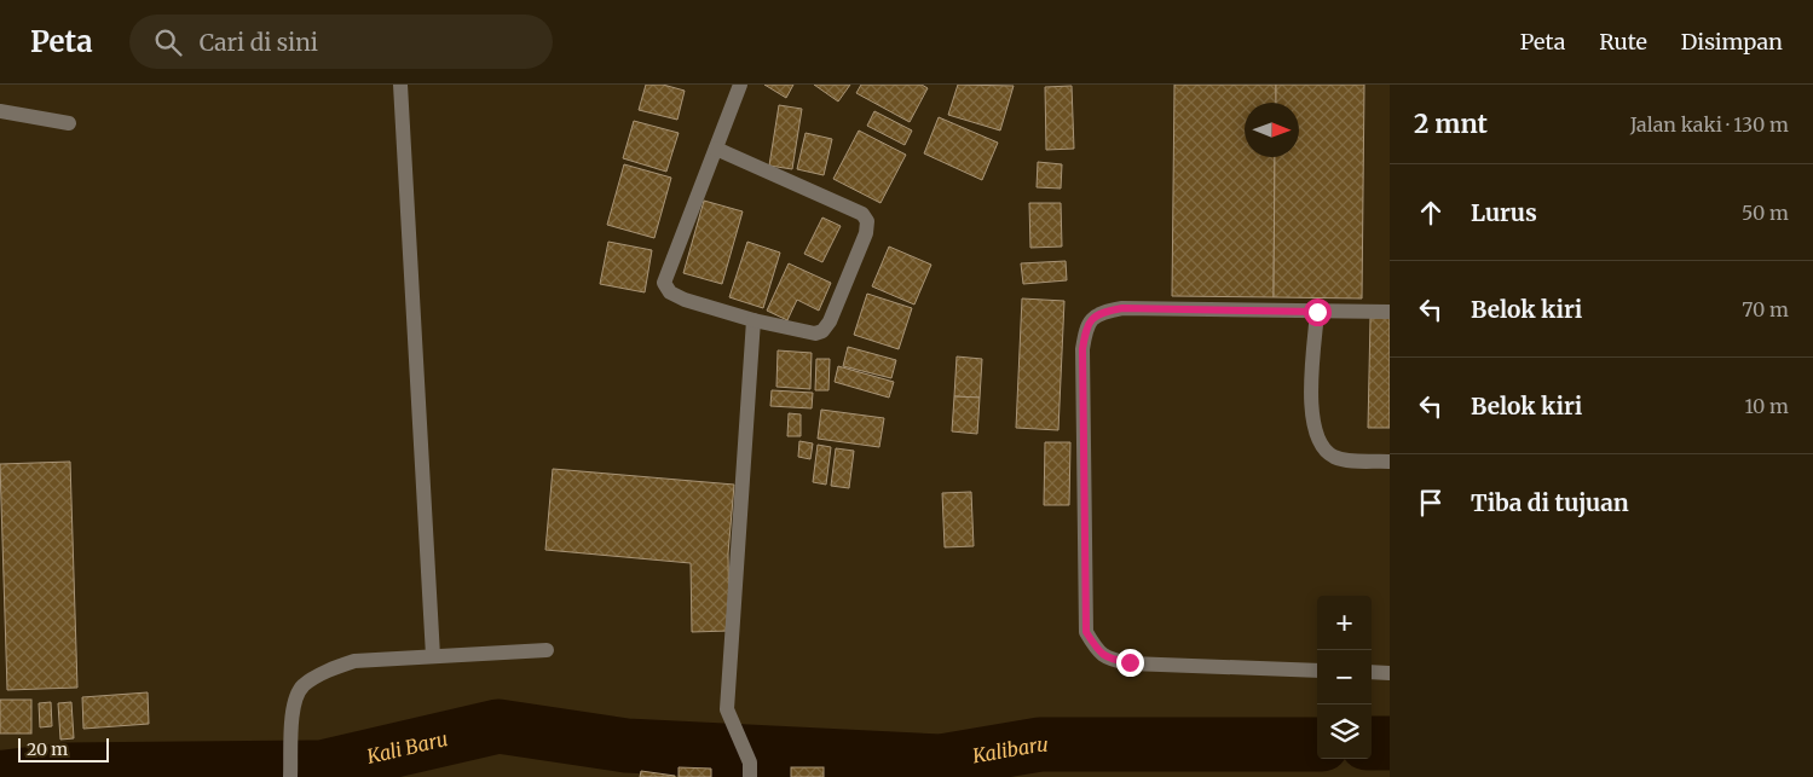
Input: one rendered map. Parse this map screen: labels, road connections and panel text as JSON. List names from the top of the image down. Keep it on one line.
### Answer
{"water":["Kali Baru","Kalibaru"],"scale_bar":"20 m","north":"right","page":{"header":"Peta","search":"Cari di sini","nav":["Peta","Rute","Disimpan"],"heading":["2 mnt","Jalan kaki · 130 m"],"list":[["Lurus","50 m"],["Belok kiri","70 m"],["Belok kiri","10 m"],"Tiba di tujuan"],"map_buttons":["+","−"],"scale":"20 m"}}
